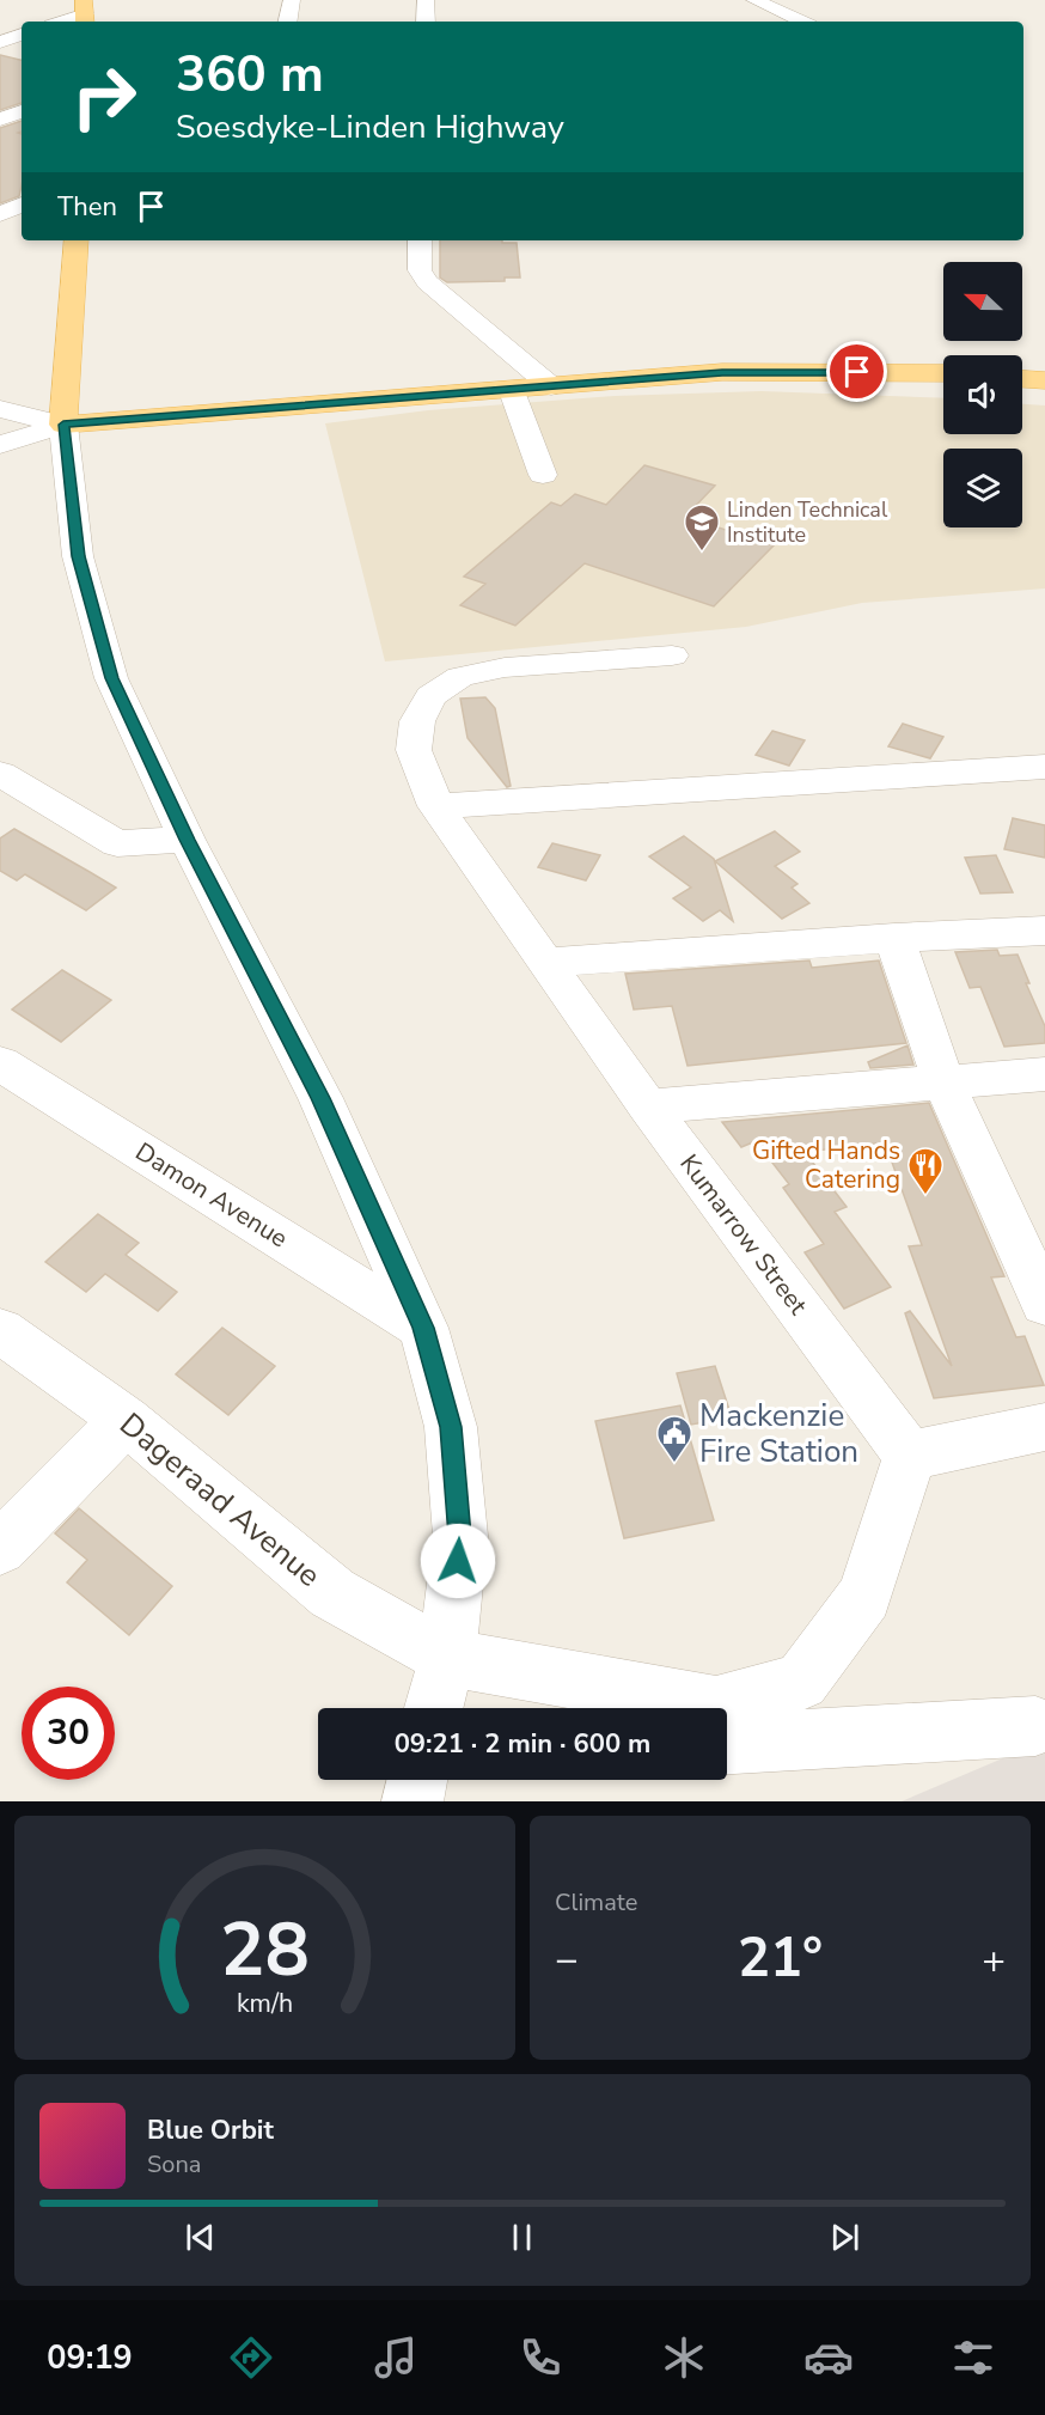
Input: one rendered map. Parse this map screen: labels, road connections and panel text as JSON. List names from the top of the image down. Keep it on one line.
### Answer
{"streets":{"street":["Damon Avenue","Kumarrow Street","Dageraad Avenue"]},"places":{"school or university":["Linden Technical Institute"],"restaurant":["Gifted Hands Catering"],"public building":["Mackenzie Fire Station"]},"north":"left","page":{"turn":["360 m","Soesdyke-Linden Highway"],"then":"Then","limit":"30","trip":"09:21 · 2 min · 600 m","tile":"Climate","heat":["−","21°","+"],"song":["Blue Orbit","Sona"],"tabs":"09:19","gauge":["28","km/h"]}}
